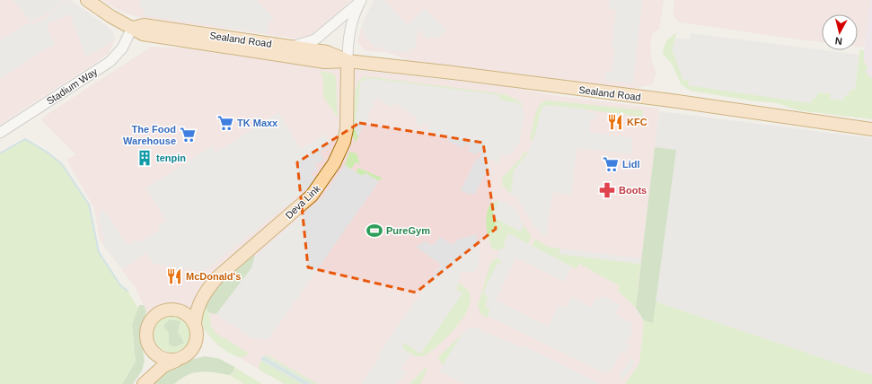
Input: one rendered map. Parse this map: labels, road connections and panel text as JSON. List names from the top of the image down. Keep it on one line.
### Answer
{"streets":{"main road":["Sealand Road","Deva Link"],"street":["Stadium Way"]},"crossings":[["Sealand Road","Stadium Way"],["Sealand Road","Deva Link"]],"places":{"restaurant":["KFC","McDonald's"],"supermarket":["TK Maxx","The Food Warehouse","Lidl"],"building":["tenpin"],"pharmacy":["Boots"],"sports":["PureGym"]},"north":"bottom"}
